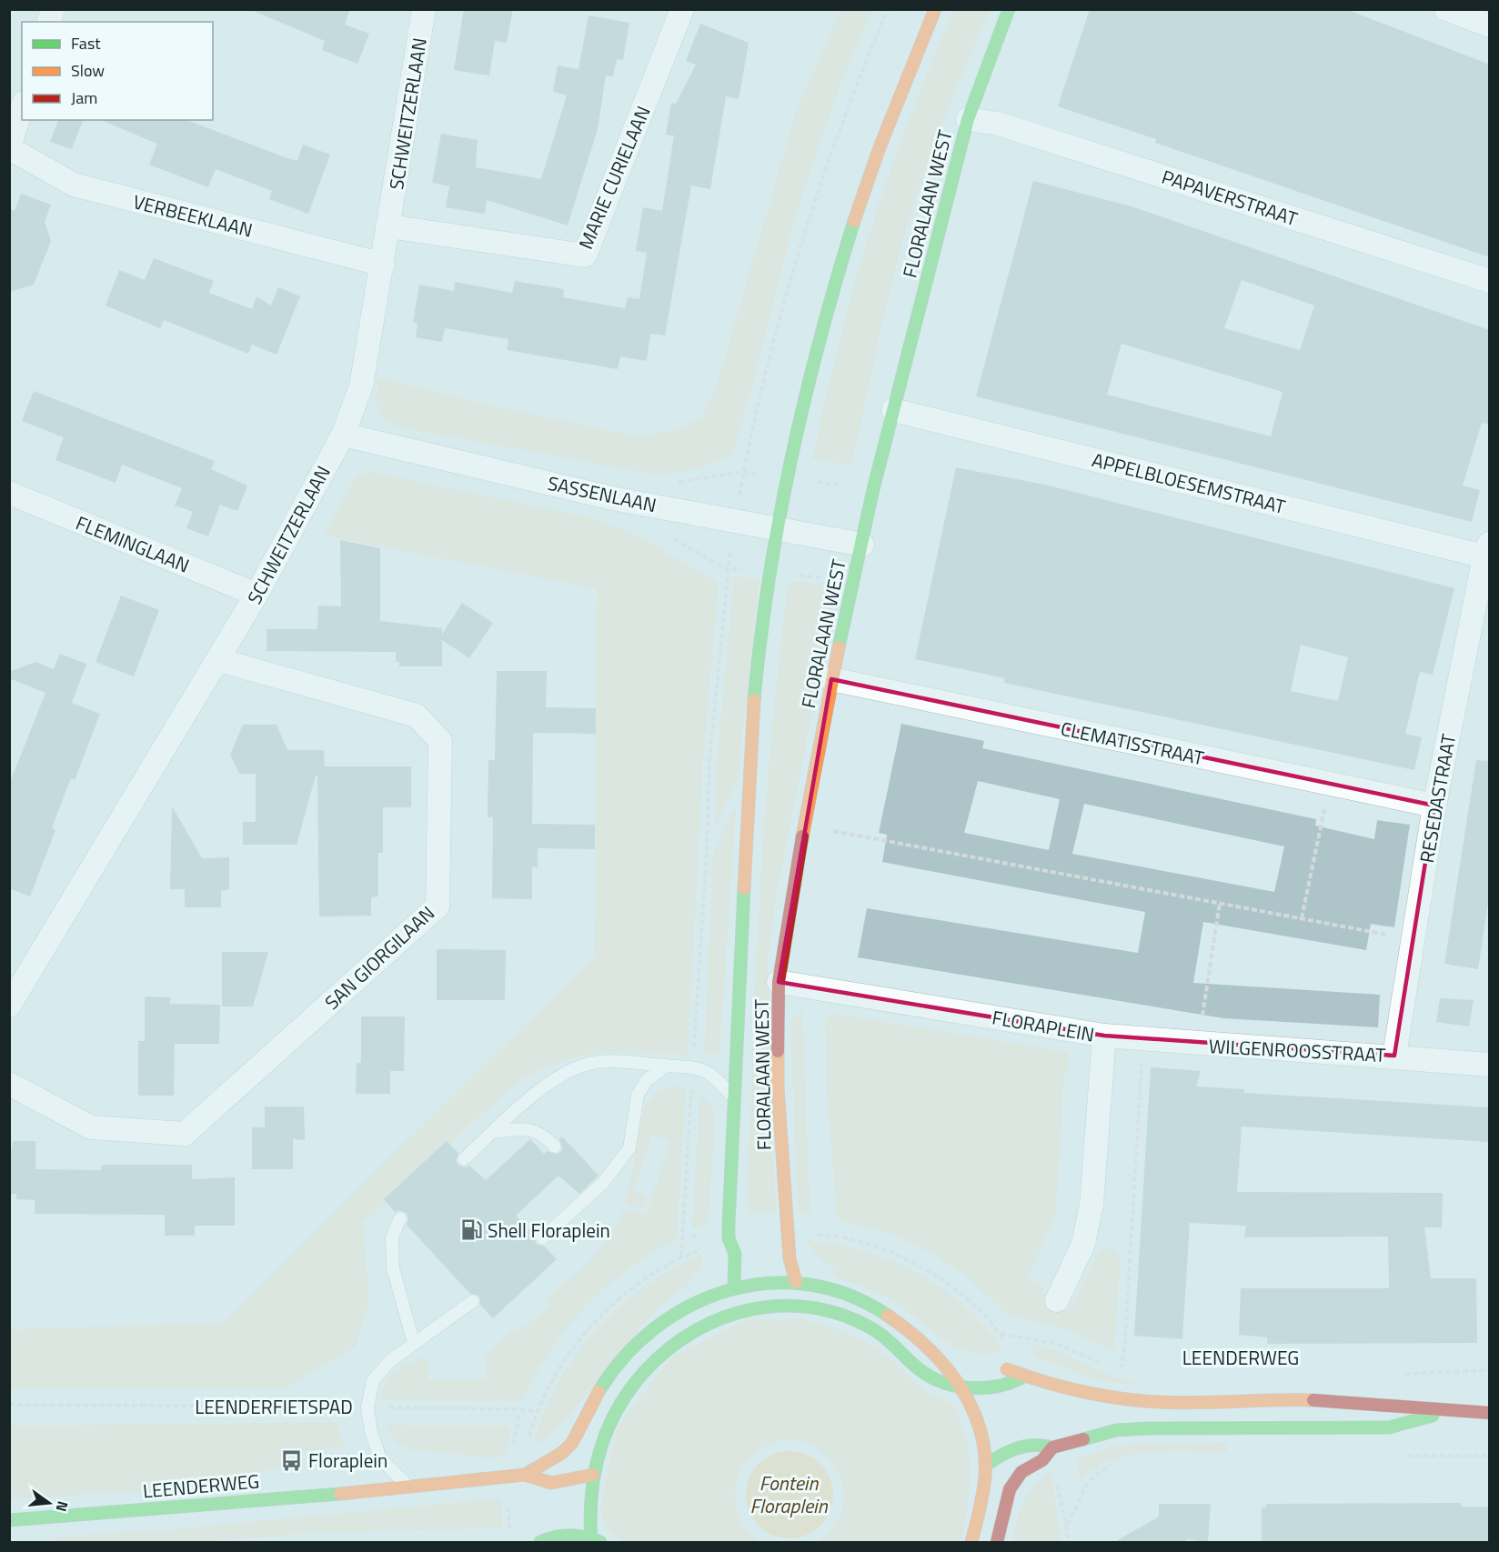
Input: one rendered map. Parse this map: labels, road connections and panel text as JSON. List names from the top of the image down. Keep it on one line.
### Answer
{"streets":{"main road":["FLORALAAN WEST","LEENDERWEG"],"street":["SCHWEITZERLAAN","MARIE CURIELAAN","PAPAVERSTRAAT","VERBEEKLAAN","APPELBLOESEMSTRAAT","SASSENLAAN","FLEMINGLAAN","CLEMATISSTRAAT","RESEDASTRAAT","SAN GIORGILAAN","FLORAPLEIN","WILGENROOSSTRAAT"],"path":["LEENDERFIETSPAD"]},"crossings":[["SCHWEITZERLAAN","MARIE CURIELAAN"],["SCHWEITZERLAAN","VERBEEKLAAN"],["SCHWEITZERLAAN","SASSENLAAN"],["SCHWEITZERLAAN","FLEMINGLAAN"],["SCHWEITZERLAAN","SAN GIORGILAAN"],["PAPAVERSTRAAT","FLORALAAN WEST"],["FLORALAAN WEST","APPELBLOESEMSTRAAT"],["FLORALAAN WEST","SASSENLAAN"],["FLORALAAN WEST","CLEMATISSTRAAT"],["FLORALAAN WEST","FLORAPLEIN"],["APPELBLOESEMSTRAAT","RESEDASTRAAT"],["CLEMATISSTRAAT","RESEDASTRAAT"],["RESEDASTRAAT","WILGENROOSSTRAAT"],["FLORAPLEIN","WILGENROOSSTRAAT"]],"water":["Fontein Floraplein"],"places":{"fuel station":["Shell Floraplein"],"bus stop":["Floraplein"]},"legend":["Fast","Slow","Jam"],"north":"right"}
